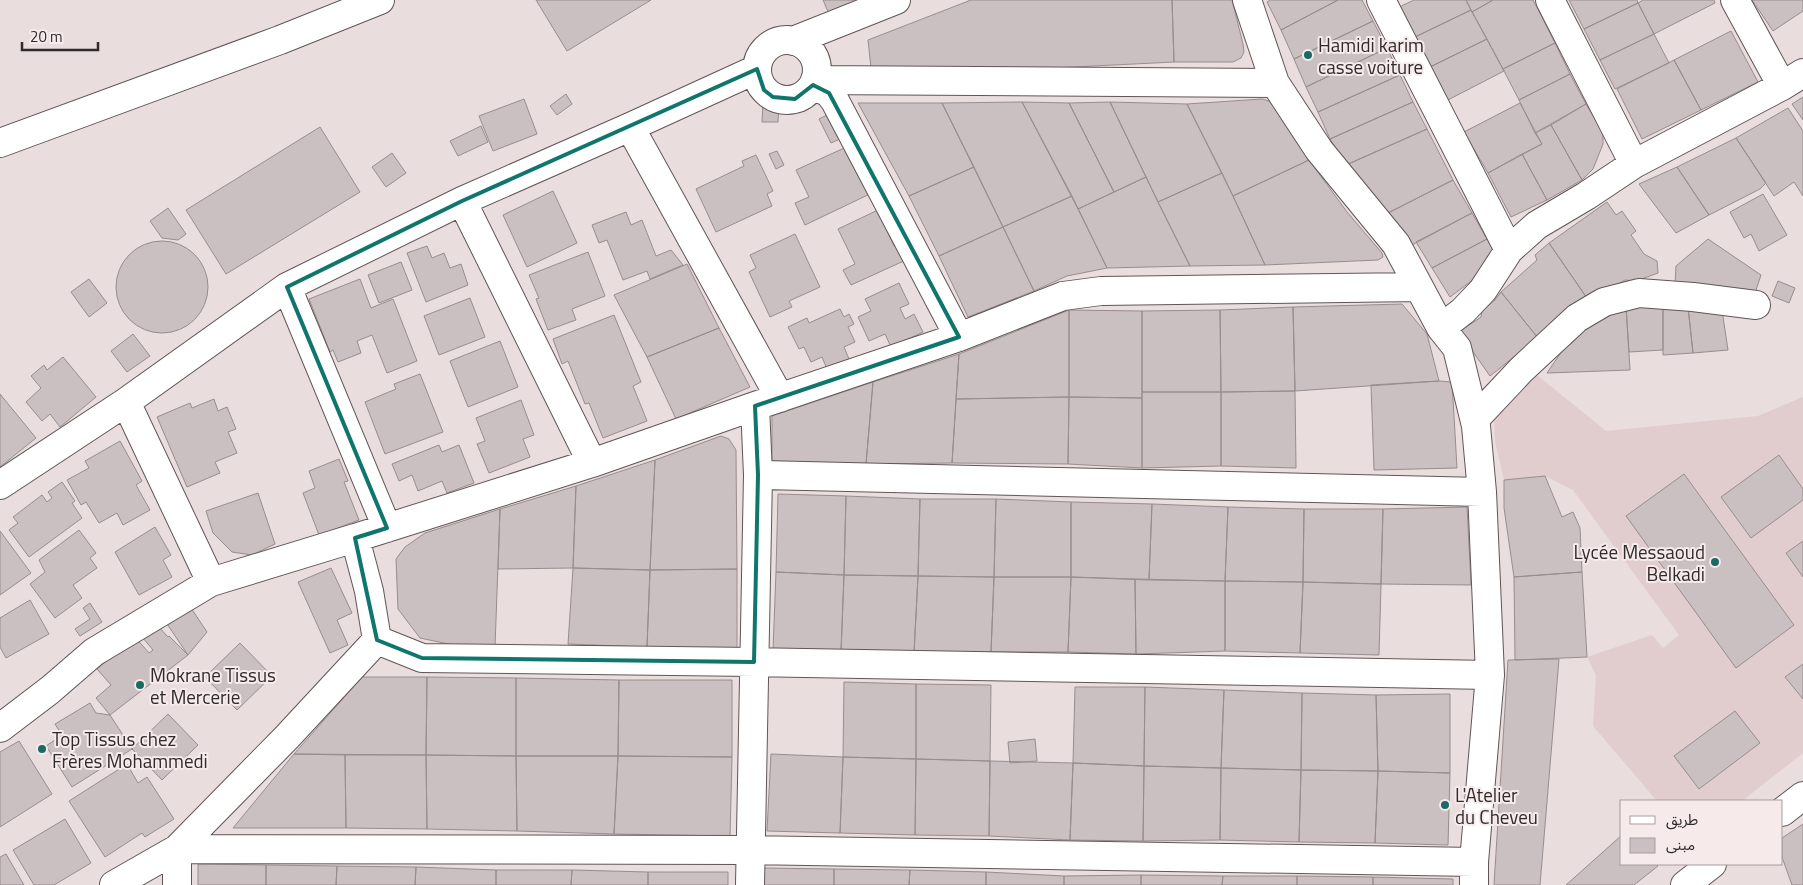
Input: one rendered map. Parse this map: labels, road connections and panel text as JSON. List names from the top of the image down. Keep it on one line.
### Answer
{"places":["Hamidi karim casse voiture","Lycée Messaoud Belkadi","Mokrane Tissus et Mercerie","Top Tissus chez Frères Mohammedi","L'Atelier du Cheveu"],"legend":["طريق","مبنى"],"scale_bar":"20 m"}
